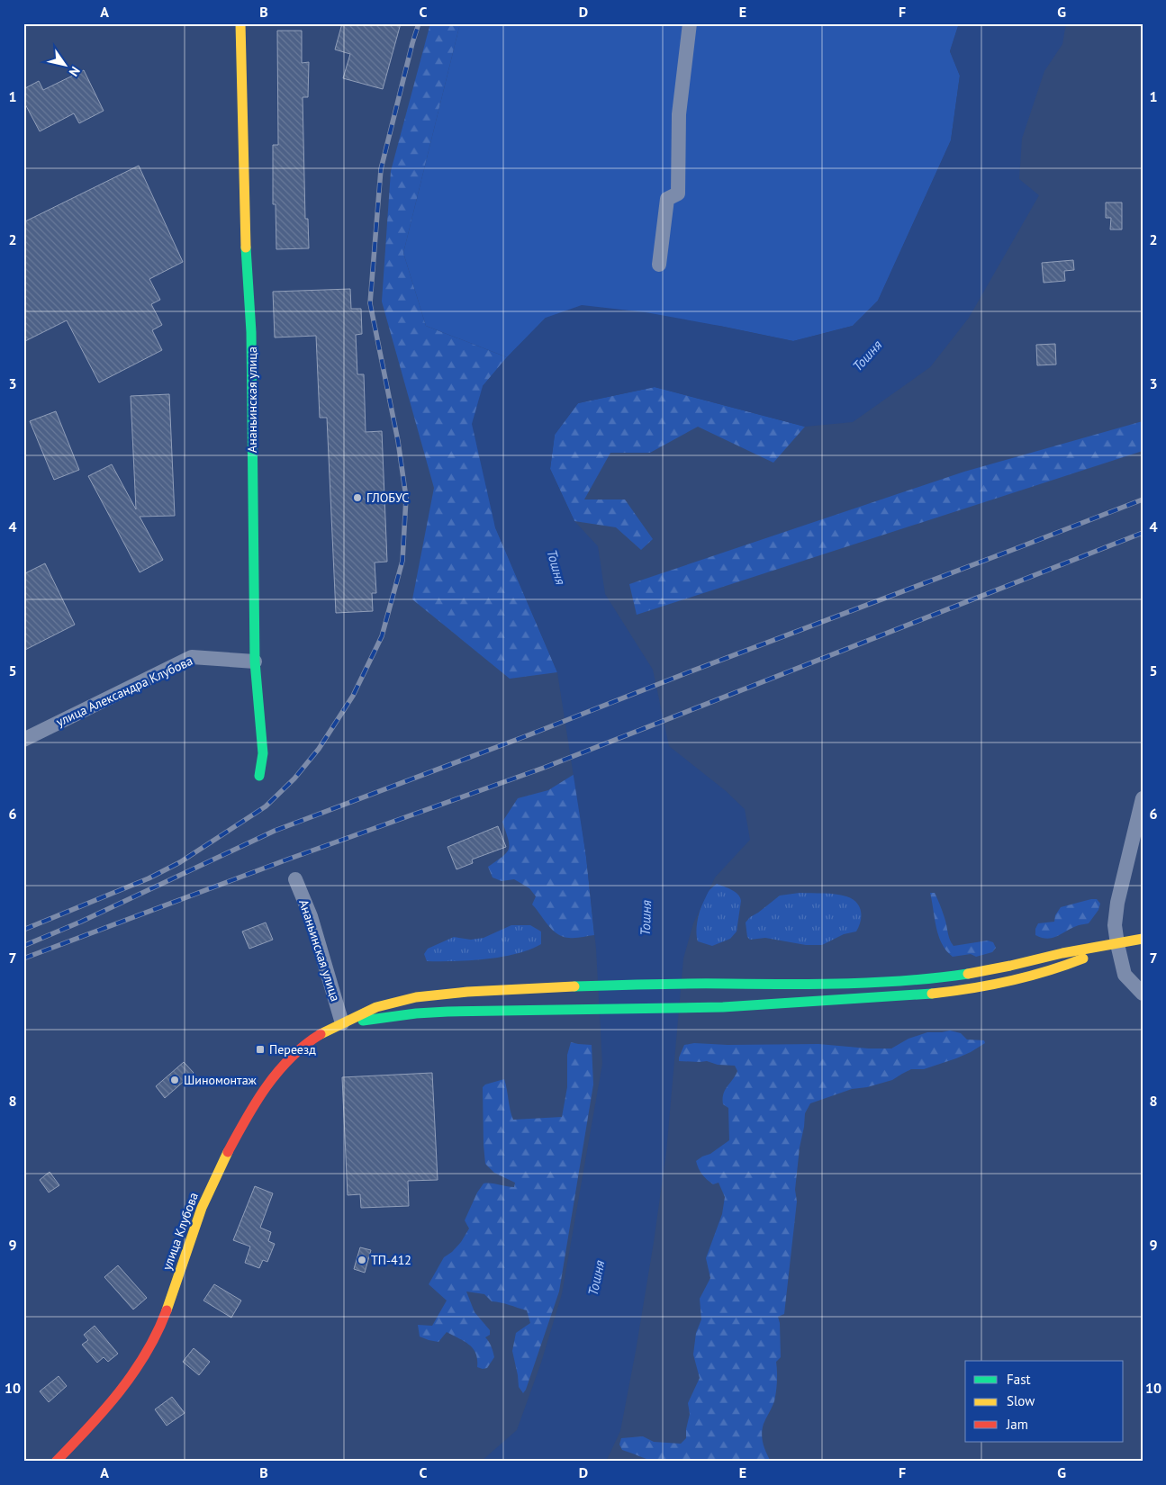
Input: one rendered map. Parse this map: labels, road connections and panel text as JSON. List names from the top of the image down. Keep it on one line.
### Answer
{"streets":{"main road":["Ананьинская улица","улица Клубова"],"street":["улица Александра Клубова"]},"crossings":[["Ананьинская улица","улица Александра Клубова"],["Ананьинская улица","улица Клубова"]],"water":["Тошня"],"places":{"other":["ГЛОБУС","Шиномонтаж","ТП-412"],"transit":["Переезд"]},"legend":["Fast","Slow","Jam"],"north":"bottom right","grid":{"columns":["A","B","C","D","E","F","G"],"rows":["1","2","3","4","5","6","7","8","9","10"]}}
